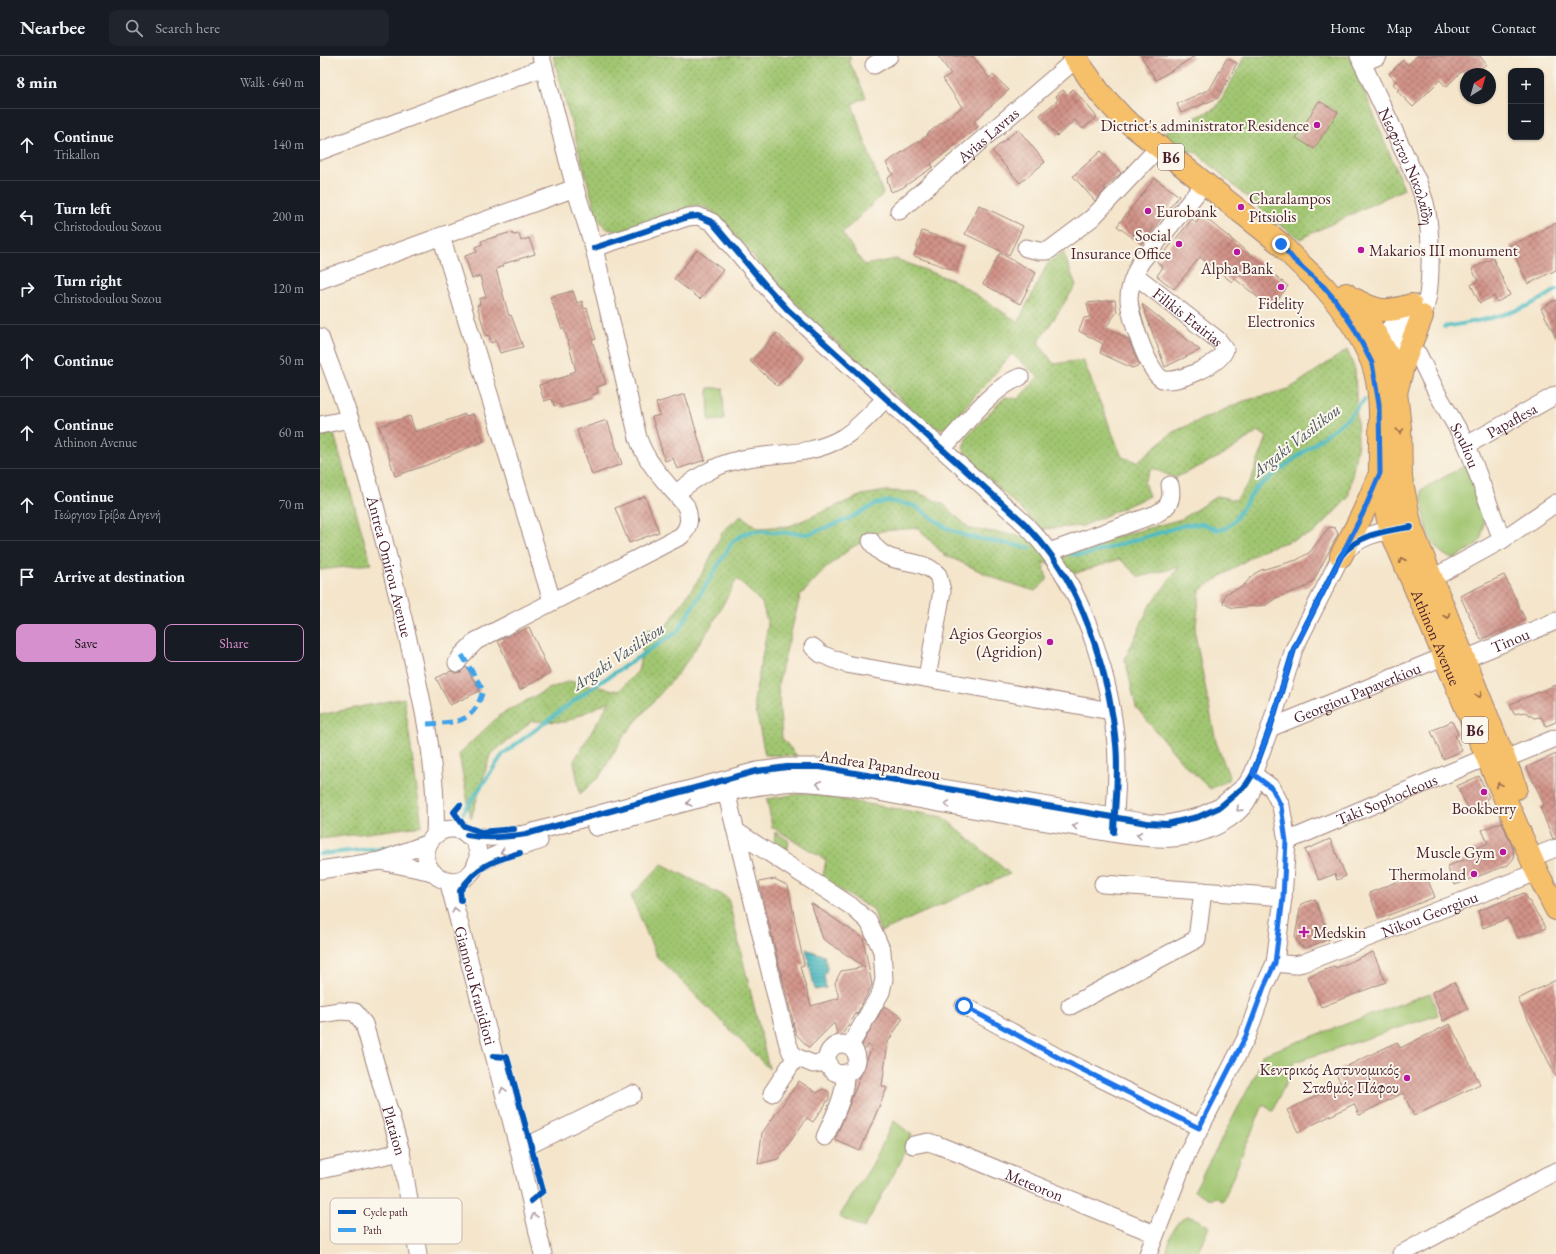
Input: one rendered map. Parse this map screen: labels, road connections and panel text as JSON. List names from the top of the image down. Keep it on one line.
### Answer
{"streets":{"main road":["B6","Athinon Avenue"],"street":["Ayias Lavras","Νεοφύτου Νικολαΐδη","Filikis Etairias","Papaflesa","Souliou","Antrea Omirou Avenue","Tinou","Georgiou Papaverkiou","Andrea Papandreou","Taki Sophocleous","Nikou Georgiou","Giannou Kranidioti","Plataion","Meteoron"]},"crossings":[["Ayias Lavras","B6"],["B6","Νεοφύτου Νικολαΐδη"],["B6","Filikis Etairias"],["B6","Athinon Avenue"],["Νεοφύτου Νικολαΐδη","Athinon Avenue"],["Papaflesa","Souliou"],["Antrea Omirou Avenue","Andrea Papandreou"],["Antrea Omirou Avenue","Giannou Kranidioti"],["Athinon Avenue","Tinou"],["Athinon Avenue","Georgiou Papaverkiou"],["Athinon Avenue","Andrea Papandreou"],["Athinon Avenue","Taki Sophocleous"],["Athinon Avenue","Nikou Georgiou"],["Georgiou Papaverkiou","Andrea Papandreou"],["Andrea Papandreou","Giannou Kranidioti"]],"one_way":["Giannou Kranidioti"],"water":["Argaki Vasilikou"],"places":{"other":["Dictrict's administrator Residence","Charalampos Pitsiolis","Eurobank","Social Insurance Office","Makarios III monument","Alpha Bank","Fidelity Electronics","Agios Georgios (Agridion)","Bookberry","Muscle Gym","Thermoland","Κεντρικός Αστυνομικός Σταθμός Πάφου"],"health":["Medskin"]},"legend":["Cycle path","Path"],"north":"top right","page":{"header":"Nearbee","search":"Search here","nav":["Home","Map","About","Contact"],"heading":["8 min","Walk · 640 m"],"map_buttons":["+","−"],"list":[["Continue","Trikallon","140 m"],["Turn left","Christodoulou Sozou","200 m"],["Turn right","Christodoulou Sozou","120 m"],["Continue","50 m"],["Continue","Athinon Avenue","60 m"],["Continue","Γεώργιου Γρίβα Διγενή","70 m"],"Arrive at destination"],"buttons":["Save","Share"]}}
